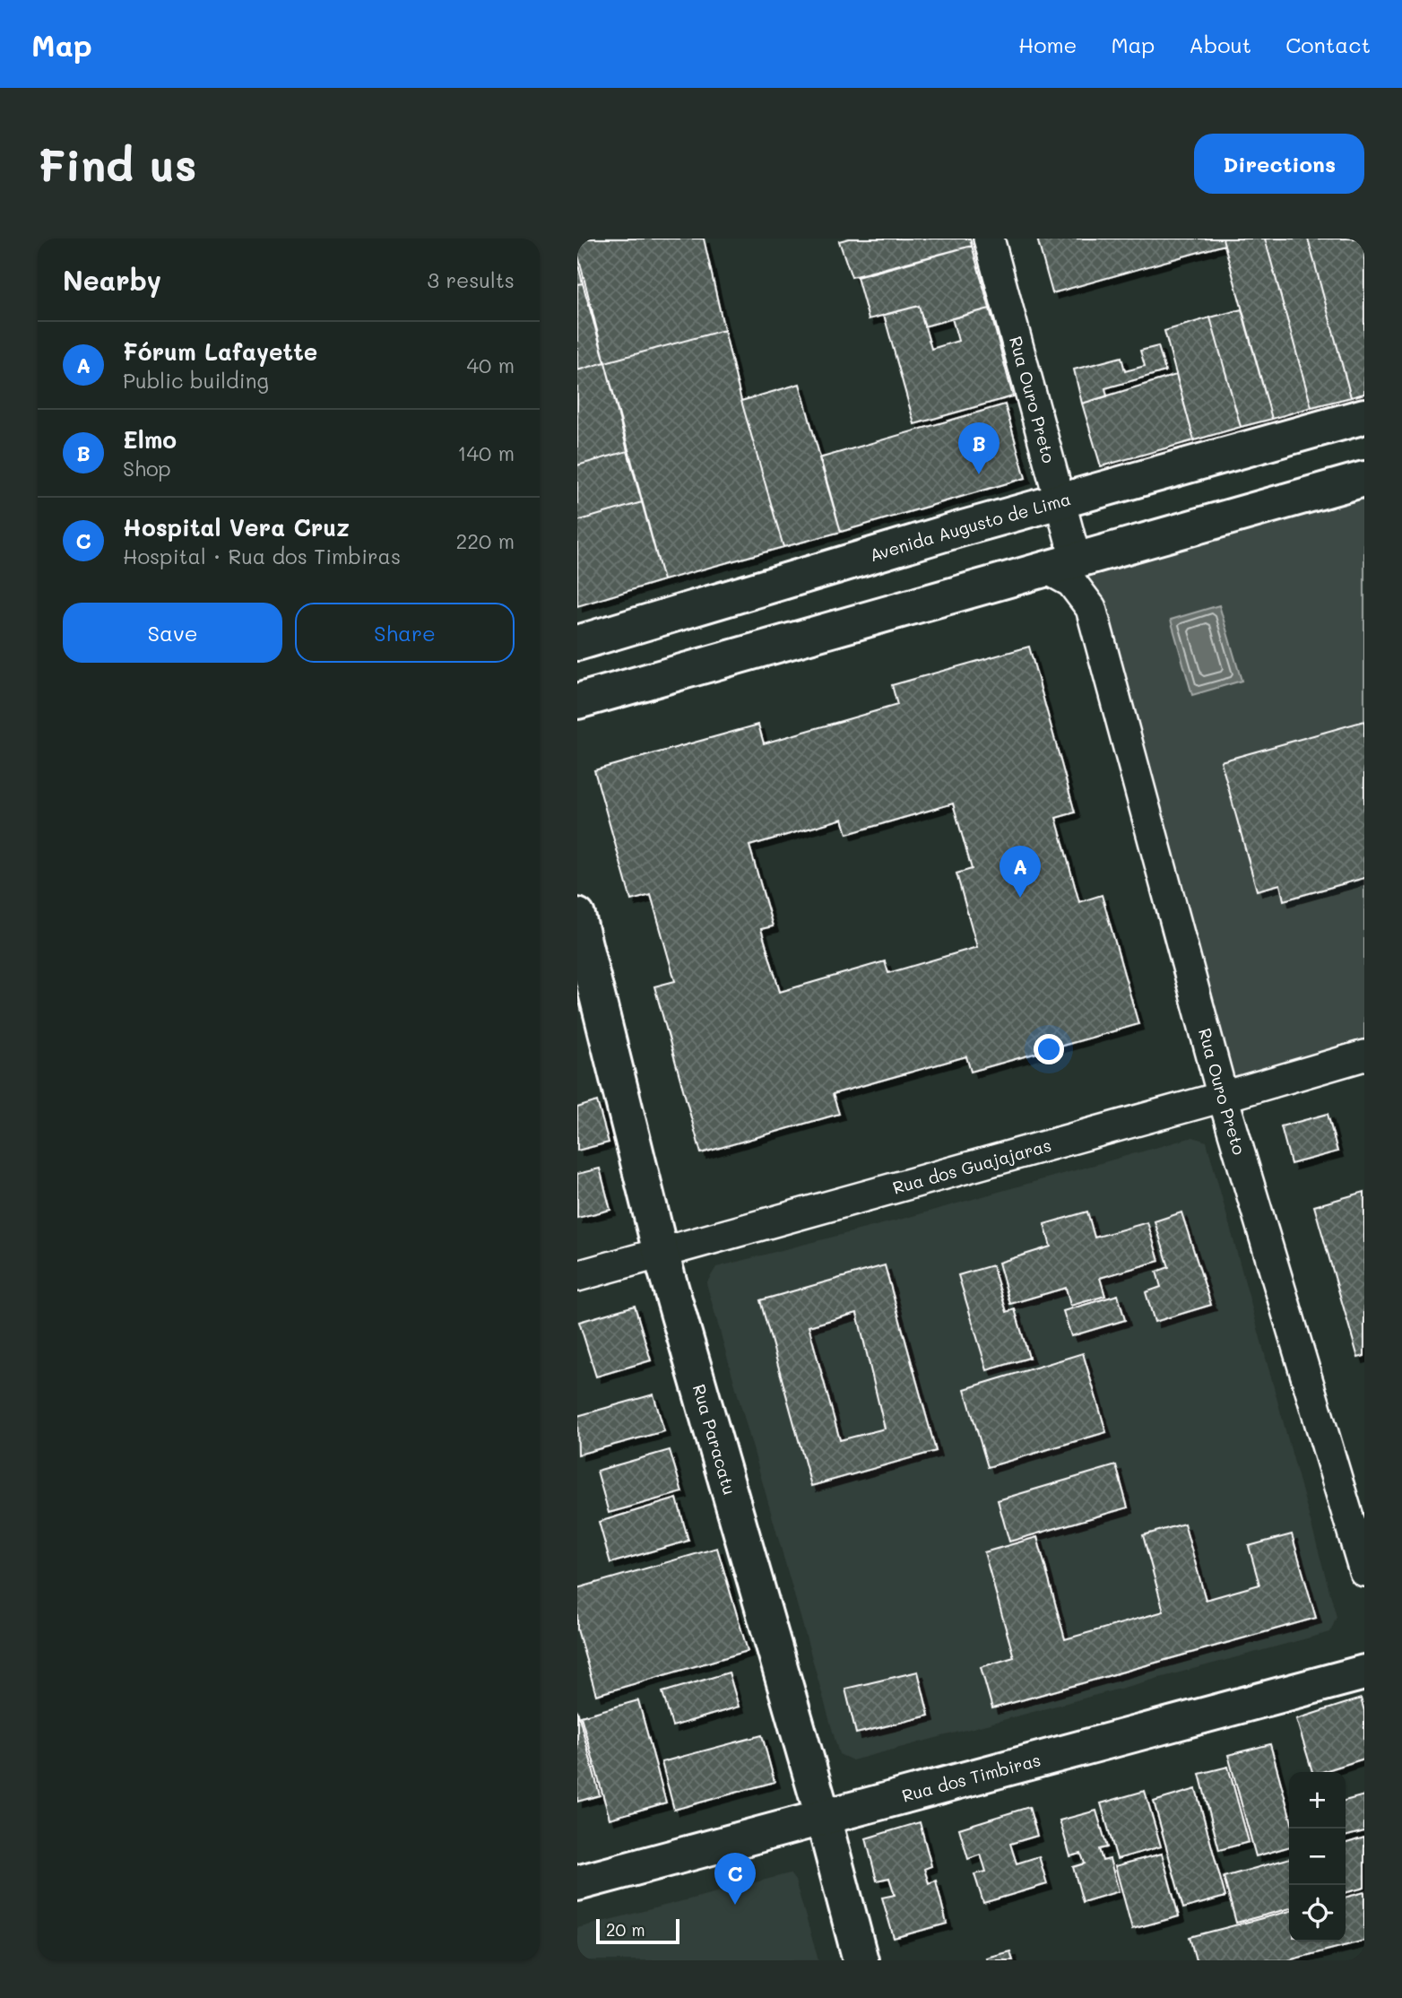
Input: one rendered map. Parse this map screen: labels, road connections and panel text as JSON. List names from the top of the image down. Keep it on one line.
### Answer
{"streets":{"street":["Rua Ouro Preto","Avenida Augusto de Lima","Rua dos Guajajaras","Rua Paracatu","Rua dos Timbiras"]},"crossings":[["Rua Ouro Preto","Avenida Augusto de Lima"],["Rua Ouro Preto","Rua dos Guajajaras"],["Rua dos Guajajaras","Rua Paracatu"],["Rua Paracatu","Rua dos Timbiras"]],"scale_bar":"20 m","page":{"header":"Map","nav":["Home","Map","About","Contact"],"buttons":["Directions",["Save","Share"]],"title":"Find us","heading":["Nearby","3 results"],"list":[{"mark":"A","name":"Fórum Lafayette","note":"Public building","value":"40 m"},{"mark":"B","name":"Elmo","note":"Shop","value":"140 m"},{"mark":"C","name":"Hospital Vera Cruz","note":"Hospital · Rua dos Timbiras","value":"220 m"}],"pins":["B","A","C"],"map_buttons":["+","−"],"scale":"20 m"}}
